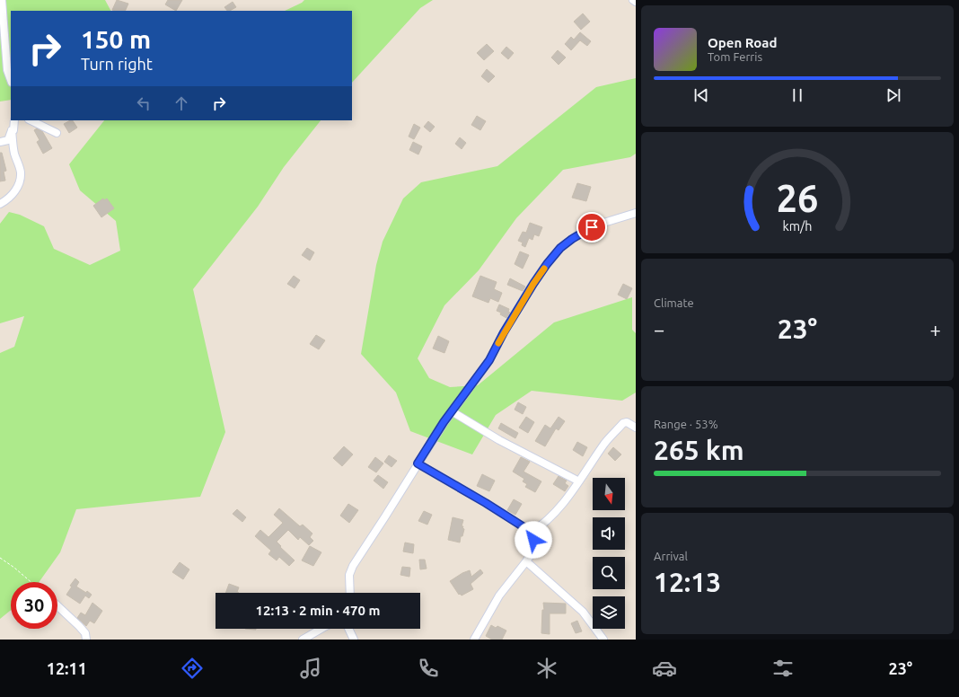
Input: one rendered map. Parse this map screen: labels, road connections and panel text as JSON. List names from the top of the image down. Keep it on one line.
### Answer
{"north":"bottom","page":{"turn":["150 m","Turn right"],"song":["Open Road","Tom Ferris"],"tile":["Climate",["Range · 53%","265 km"],["Arrival","12:13"]],"heat":["−","23°","+"],"limit":"30","trip":"12:13 · 2 min · 470 m","tabs":["12:11","23°"],"gauge":["26","km/h"]}}
